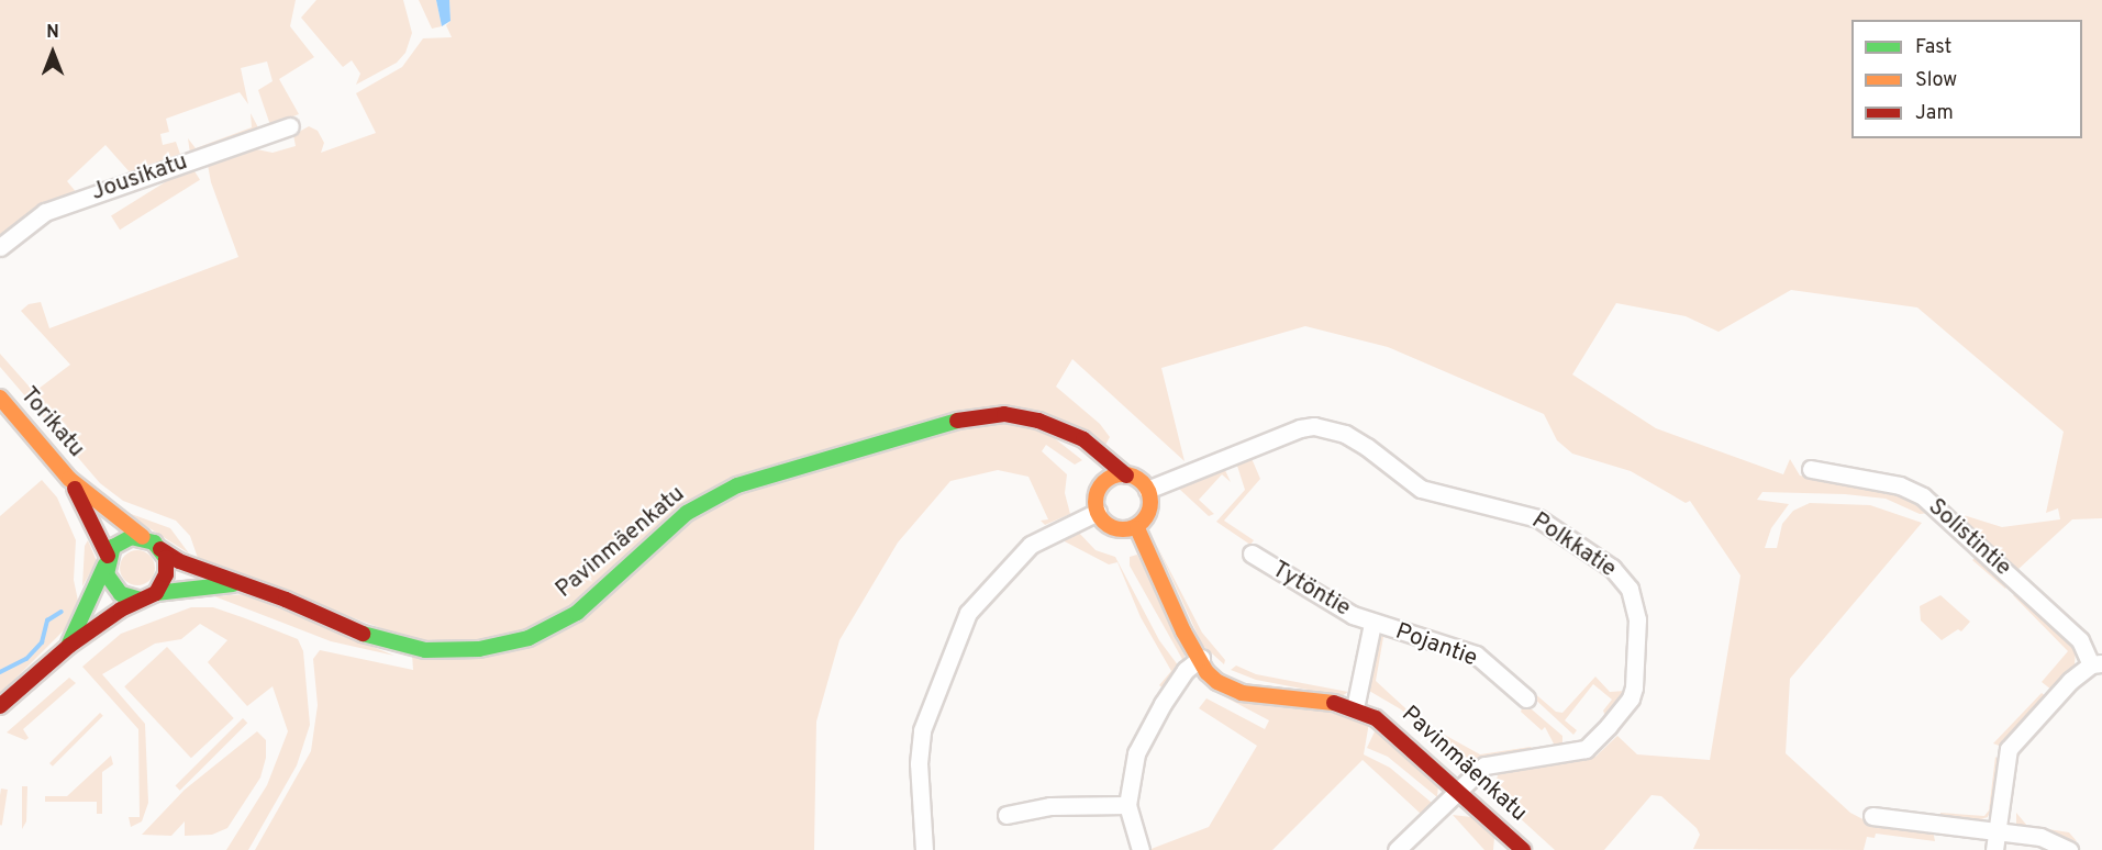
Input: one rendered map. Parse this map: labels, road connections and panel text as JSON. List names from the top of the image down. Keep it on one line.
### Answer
{"streets":{"street":["Jousikatu","Torikatu","Solistintie","Pavinmäenkatu","Polkkatie","Tytöntie","Pojantie"]},"crossings":[["Torikatu","Pavinmäenkatu"],["Pavinmäenkatu","Polkkatie"],["Tytöntie","Pojantie"]],"legend":["Fast","Slow","Jam"],"north":"top"}
